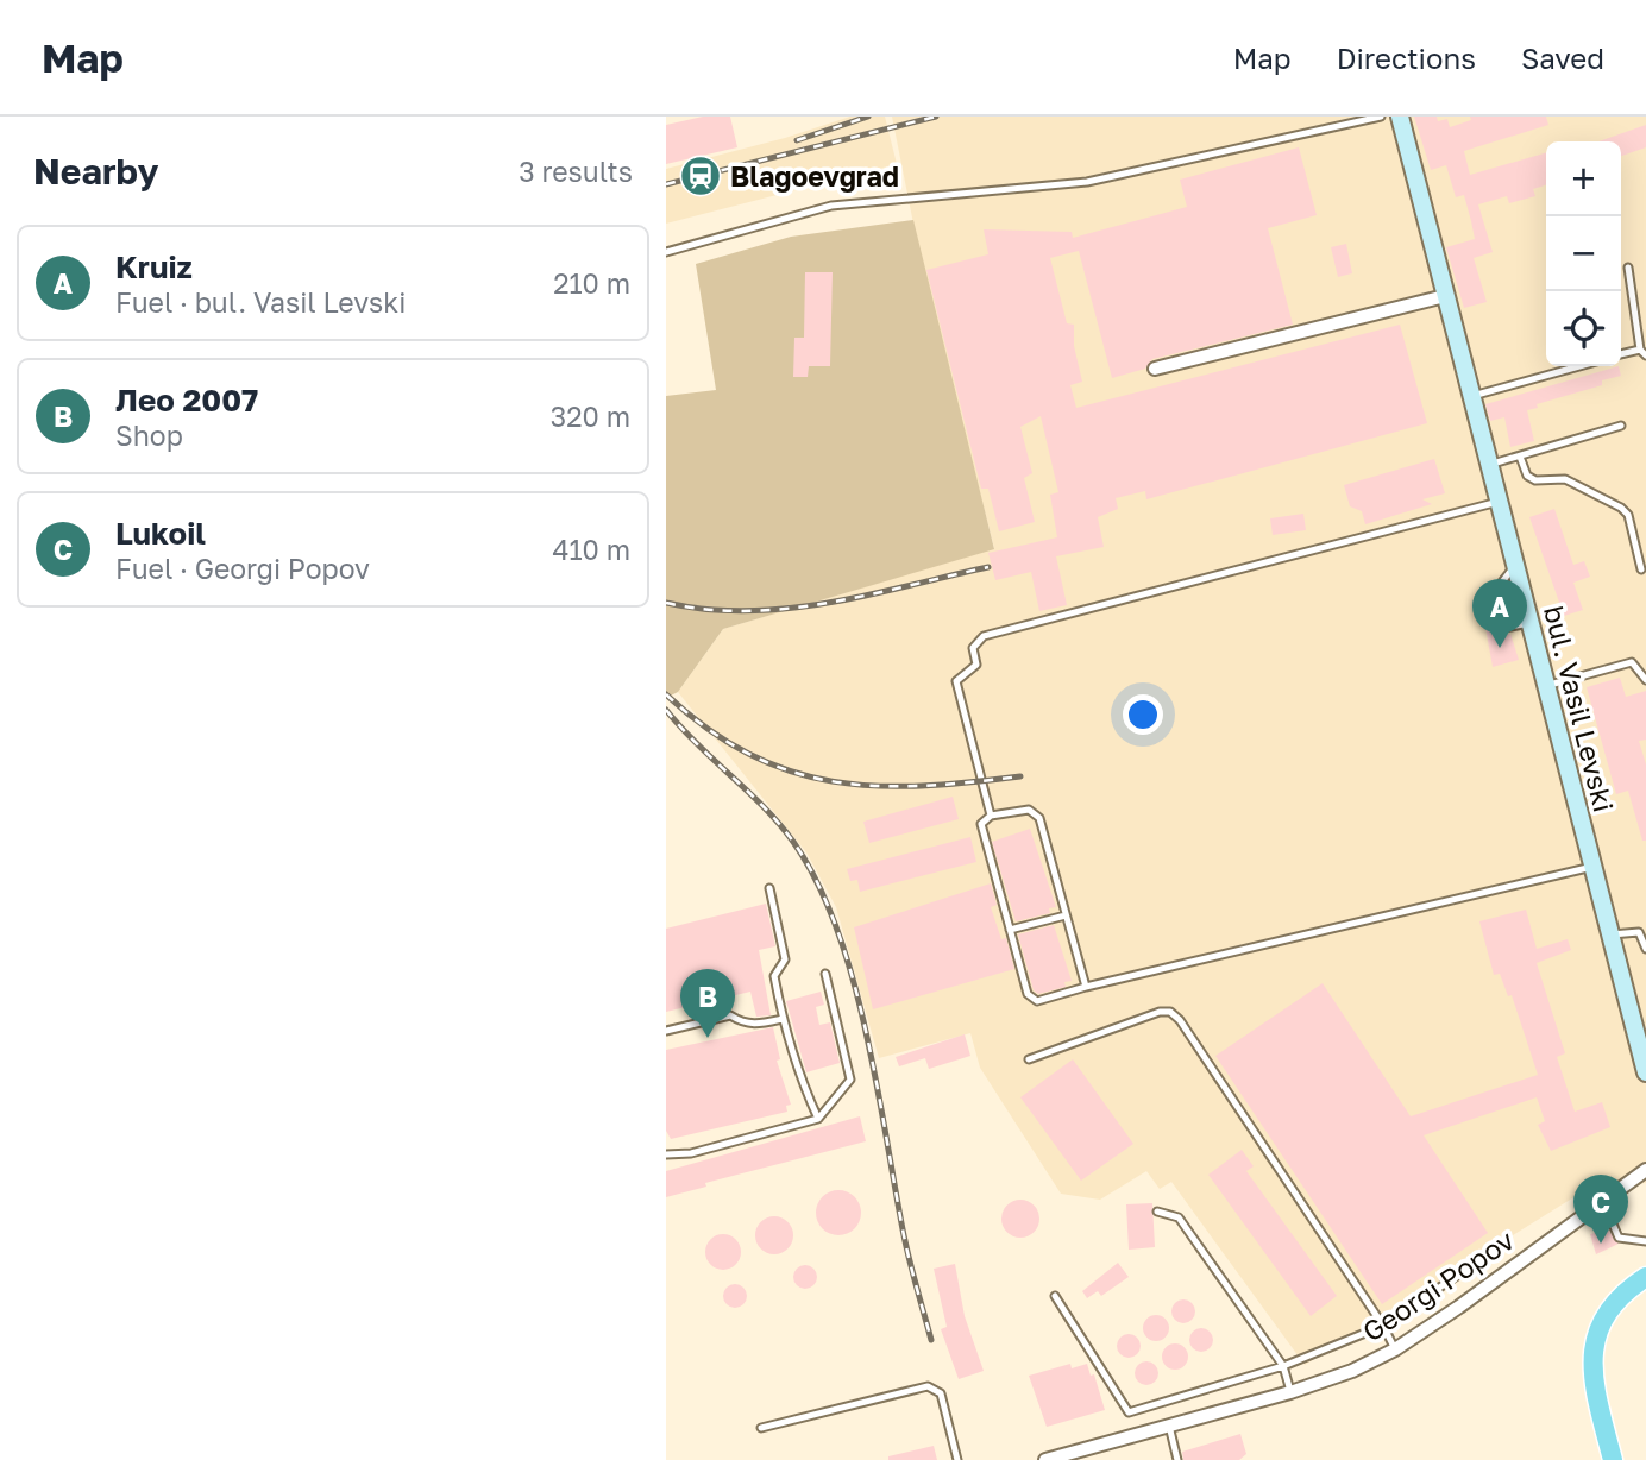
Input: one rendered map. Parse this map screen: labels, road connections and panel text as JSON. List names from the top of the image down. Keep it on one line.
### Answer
{"streets":{"street":["bul. Vasil Levski","Georgi Popov"]},"places":{"station":["Blagoevgrad"]},"page":{"header":"Map","nav":["Map","Directions","Saved"],"heading":["Nearby","3 results"],"map_buttons":["+","−"],"list":[{"mark":"A","name":"Kruiz","note":"Fuel · bul. Vasil Levski","value":"210 m"},{"mark":"B","name":"Лео 2007","note":"Shop","value":"320 m"},{"mark":"C","name":"Lukoil","note":"Fuel · Georgi Popov","value":"410 m"}],"pins":["A","B","C"]}}
